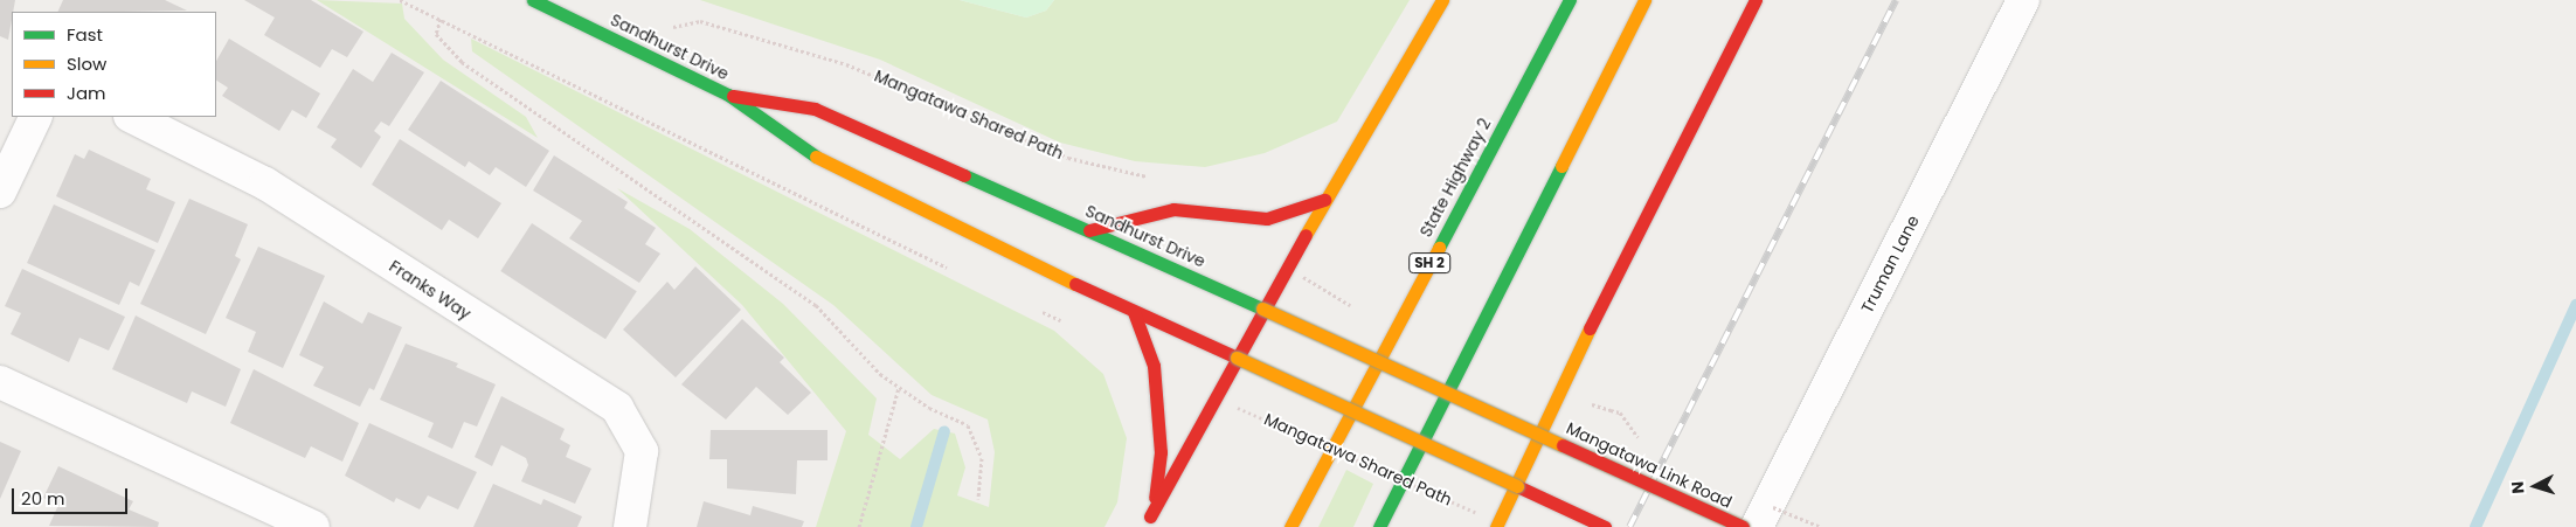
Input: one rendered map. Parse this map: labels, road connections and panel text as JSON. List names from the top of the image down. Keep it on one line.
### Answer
{"streets":{"main road":["Sandhurst Drive","State Highway 2","SH 2","Mangatawa Link Road"],"street":["Truman Lane","Franks Way"],"path":["Mangatawa Shared Path"]},"crossings":[["Sandhurst Drive","Mangatawa Link Road"]],"legend":["Fast","Slow","Jam"],"scale_bar":"20 m","north":"left"}
